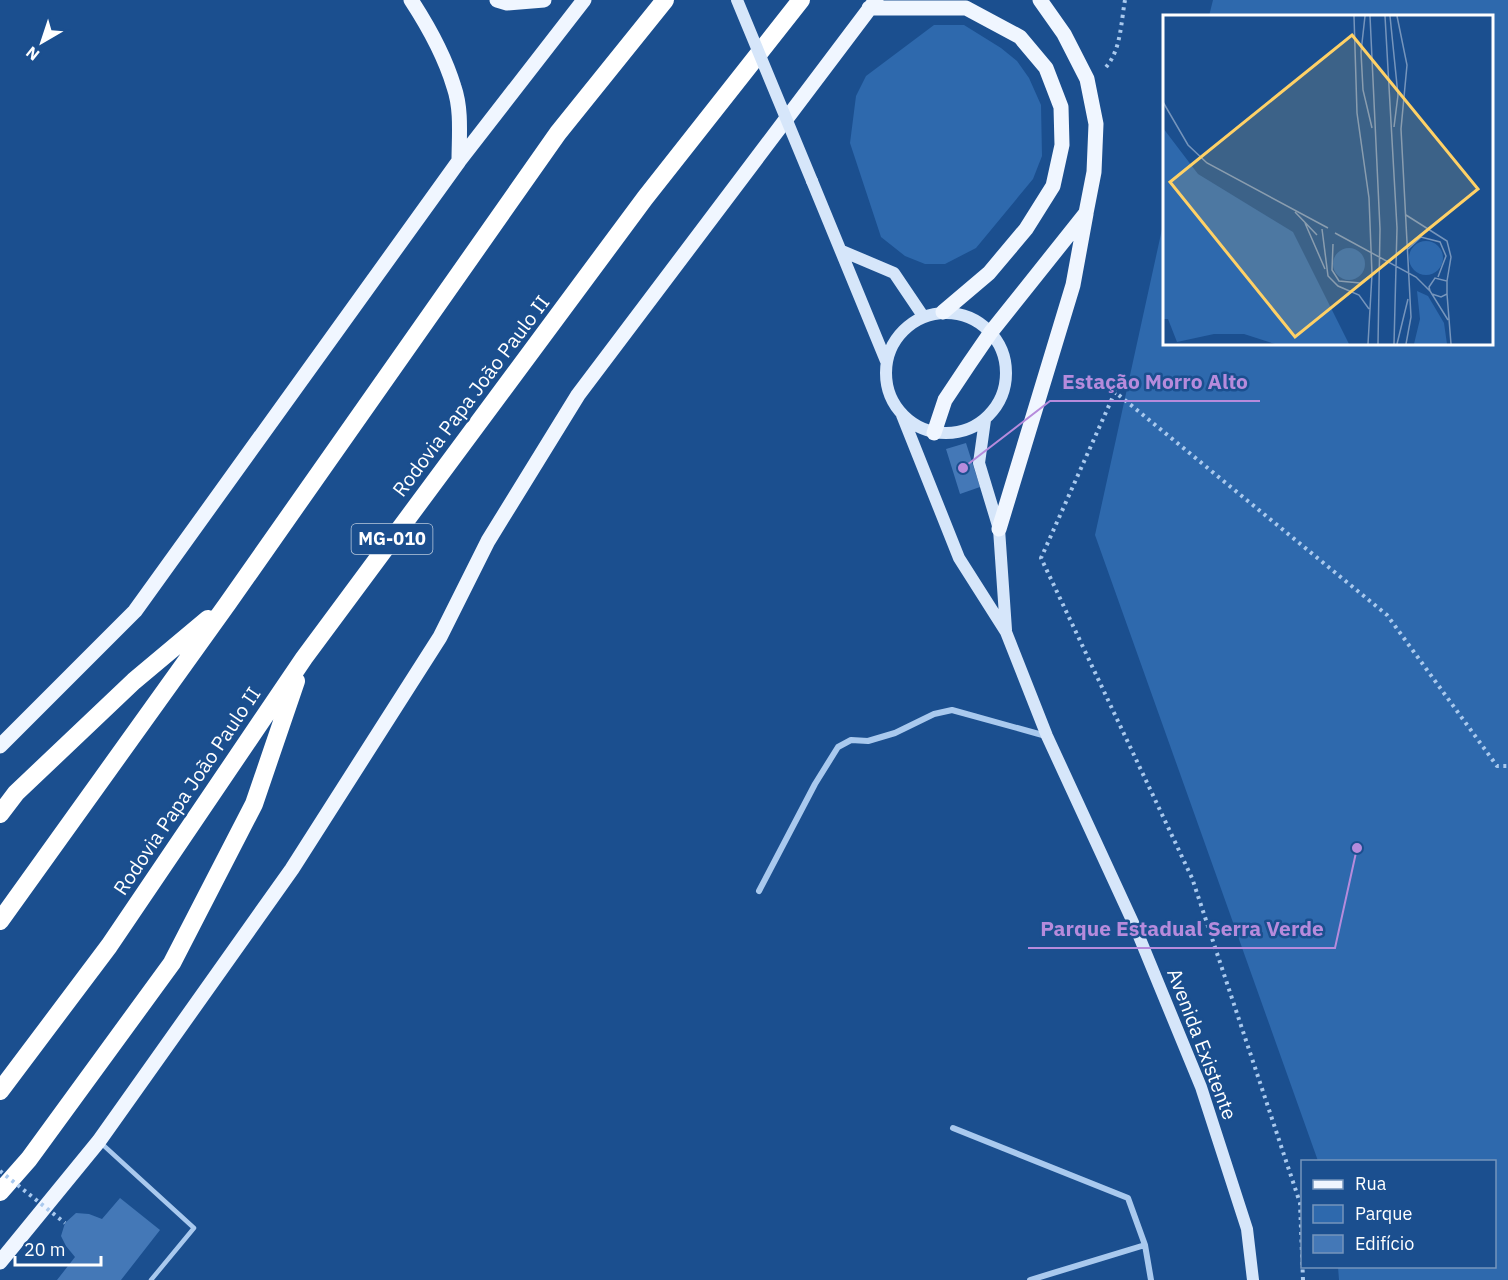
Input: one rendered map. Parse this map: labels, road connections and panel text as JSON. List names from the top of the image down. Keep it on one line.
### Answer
{"streets":{"highway":["Rodovia Papa João Paulo II","MG-010"],"street":["Avenida Existente"]},"places":["Estação Morro Alto","Parque Estadual Serra Verde"],"legend":["Rua","Parque","Edifício"],"scale_bar":"20 m","north":"bottom left"}
